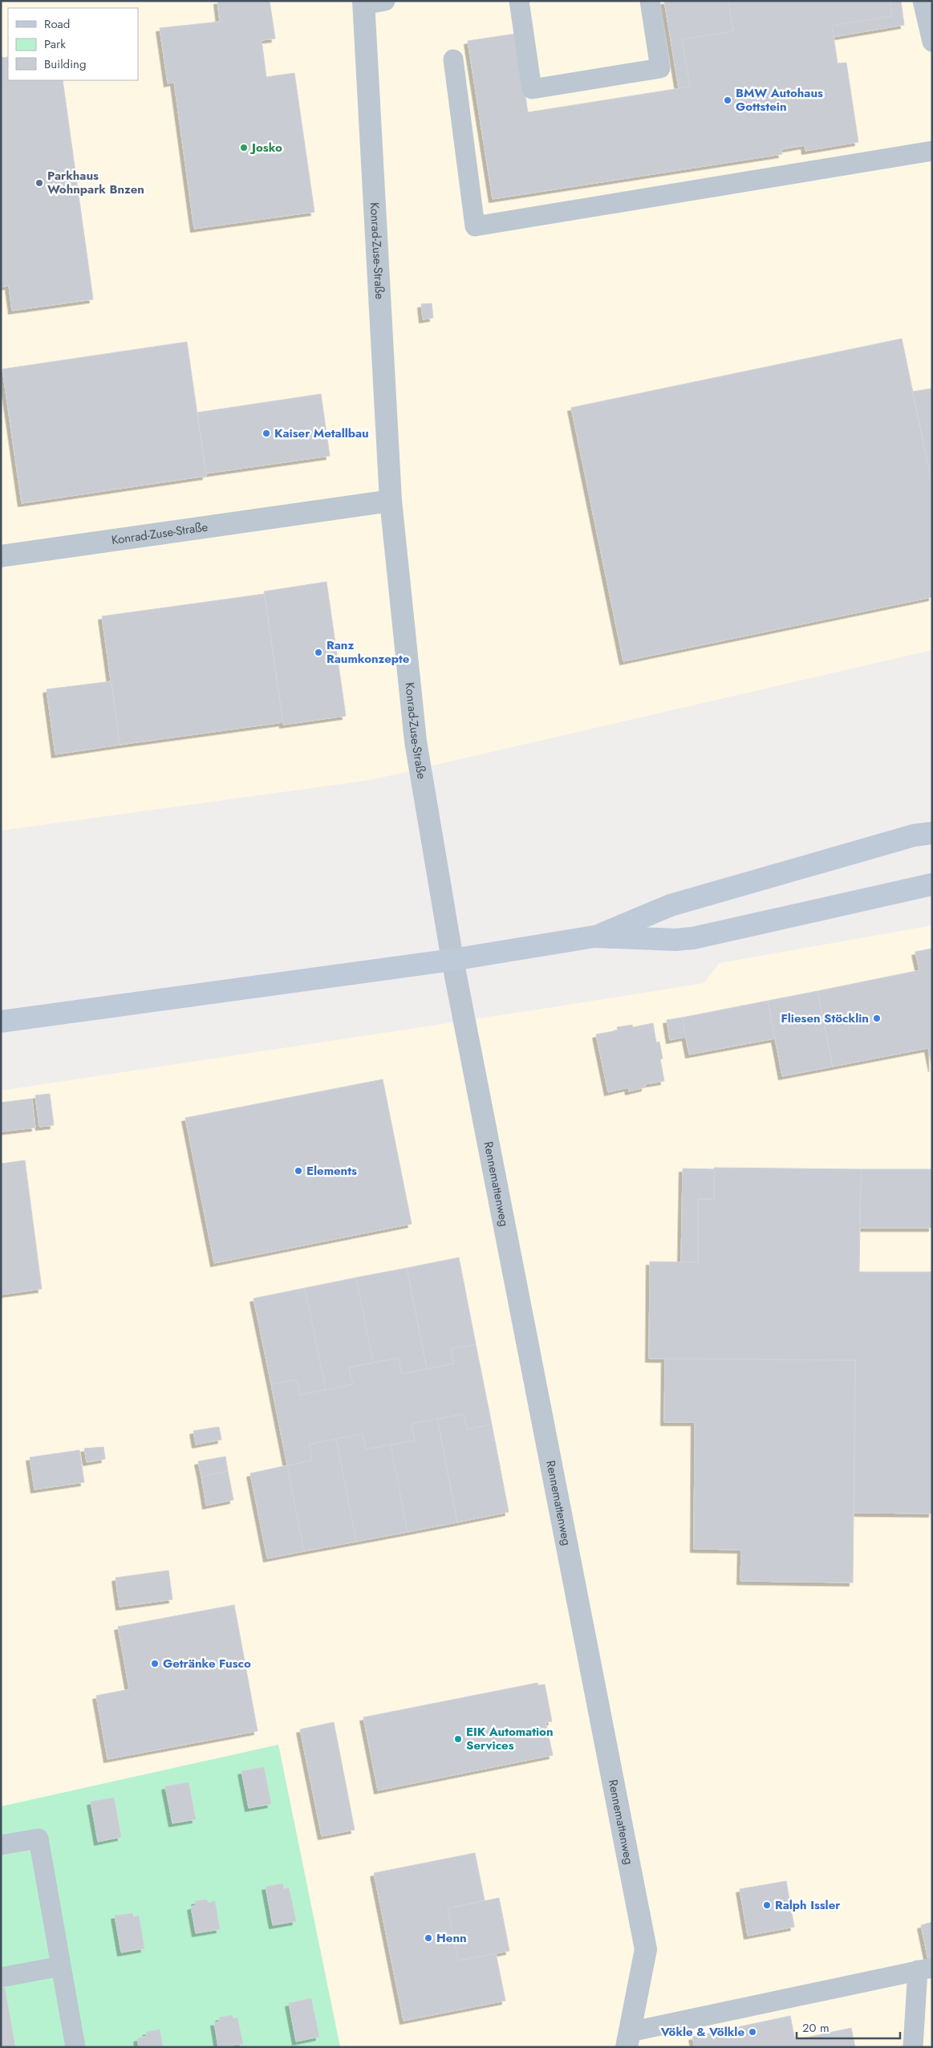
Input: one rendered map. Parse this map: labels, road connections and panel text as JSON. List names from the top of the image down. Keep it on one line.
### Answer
{"streets":{"street":["Konrad-Zuse-Straße","Rennemattenweg"]},"crossings":[["Konrad-Zuse-Straße","Rennemattenweg"]],"places":["BMW Autohaus Gottstein","Josko","Parkhaus Wohnpark Bnzen","Kaiser Metallbau","Ranz Raumkonzepte","Fliesen Stöcklin","Elements","Getränke Fusco","EIK Automation Services","Ralph Issler","Henn","Vökle & Völkle"],"legend":["Road","Park","Building"],"scale_bar":"20 m"}
